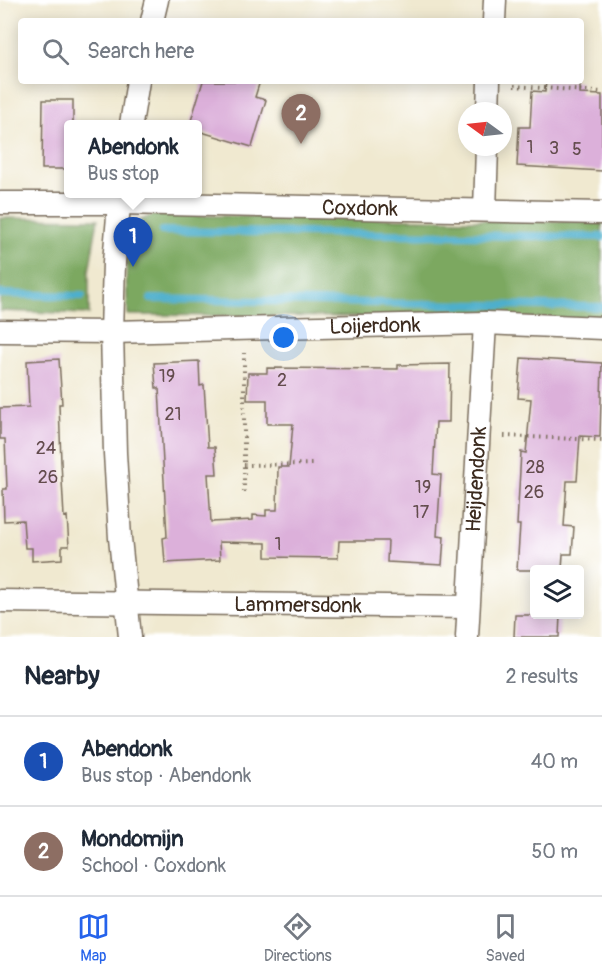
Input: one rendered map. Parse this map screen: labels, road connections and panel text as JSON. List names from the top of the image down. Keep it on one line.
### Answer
{"streets":{"street":["Coxdonk","Loijerdonk","Heijdendonk","Lammersdonk"]},"crossings":[["Loijerdonk","Heijdendonk"],["Heijdendonk","Lammersdonk"]],"house_numbers":["1","3","5","19","2","21","24","28","26","19","26","17","1"],"north":"left","page":{"search":"Search here","pins":["2","1"],"popup":["Abendonk","Bus stop"],"heading":["Nearby","2 results"],"list":[{"mark":"1","name":"Abendonk","note":"Bus stop · Abendonk","value":"40 m"},{"mark":"2","name":"Mondomijn","note":"School · Coxdonk","value":"50 m"}],"nav":["Map","Directions","Saved"]}}
